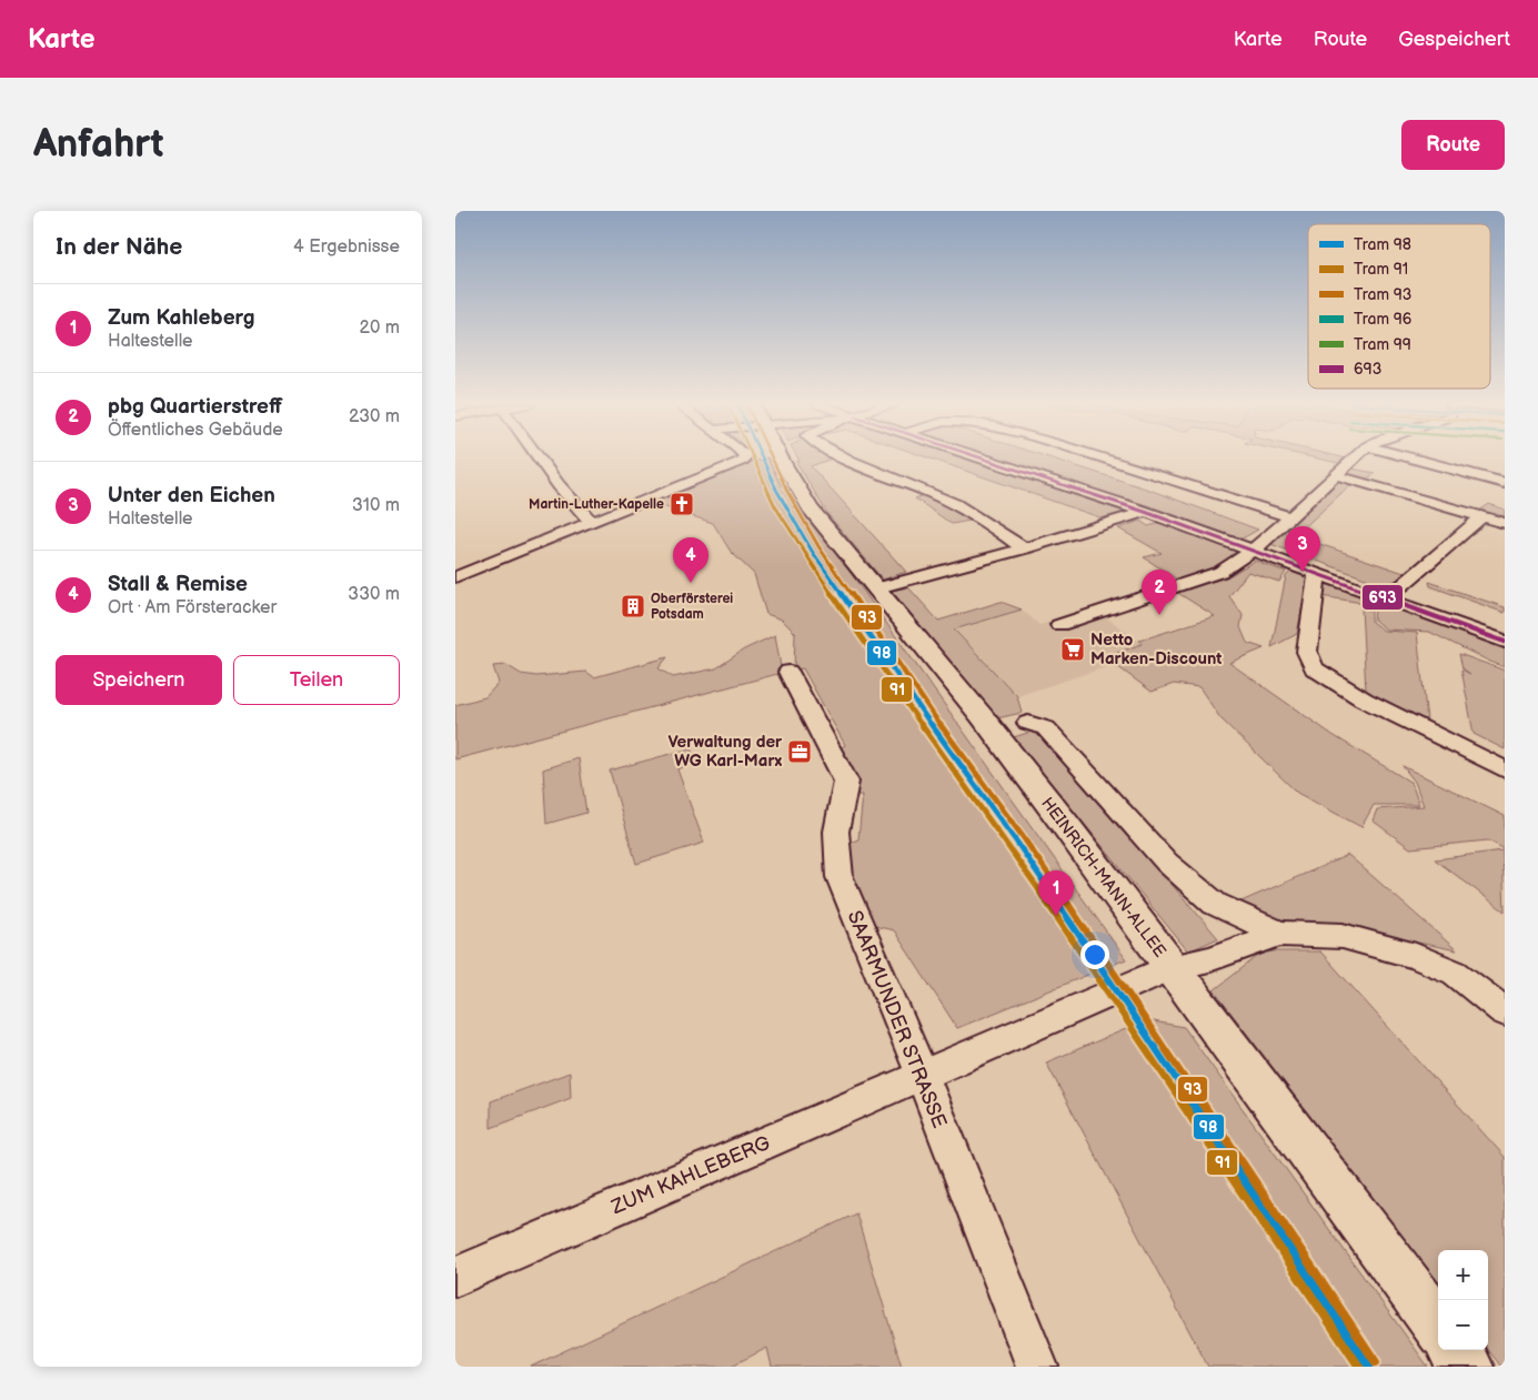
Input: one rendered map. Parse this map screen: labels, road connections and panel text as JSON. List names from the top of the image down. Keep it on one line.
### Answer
{"streets":{"main road":["HEINRICH-MANN-ALLEE"],"street":["SAARMUNDER STRASSE","ZUM KAHLEBERG"]},"crossings":[["HEINRICH-MANN-ALLEE","ZUM KAHLEBERG"],["SAARMUNDER STRASSE","ZUM KAHLEBERG"]],"places":{"church":["Martin-Luther-Kapelle"],"building":["Oberförsterei Potsdam"],"supermarket":["Netto Marken-Discount"],"office":["Verwaltung der WG Karl-Marx"]},"lines":["tram line 98","tram line 91","tram line 93","transit line 693"],"legend":["Tram 98","Tram 91","Tram 93","Tram 96","Tram 99","693"],"page":{"header":"Karte","nav":["Karte","Route","Gespeichert"],"buttons":["Route",["Speichern","Teilen"]],"title":"Anfahrt","heading":["In der Nähe","4 Ergebnisse"],"list":[{"mark":"1","name":"Zum Kahleberg","note":"Haltestelle","value":"20 m"},{"mark":"2","name":"pbg Quartierstreff","note":"Öffentliches Gebäude","value":"230 m"},{"mark":"3","name":"Unter den Eichen","note":"Haltestelle","value":"310 m"},{"mark":"4","name":"Stall & Remise","note":"Ort · Am Försteracker","value":"330 m"}],"pins":["3","4","2","1"],"map_buttons":["+","−"]}}
